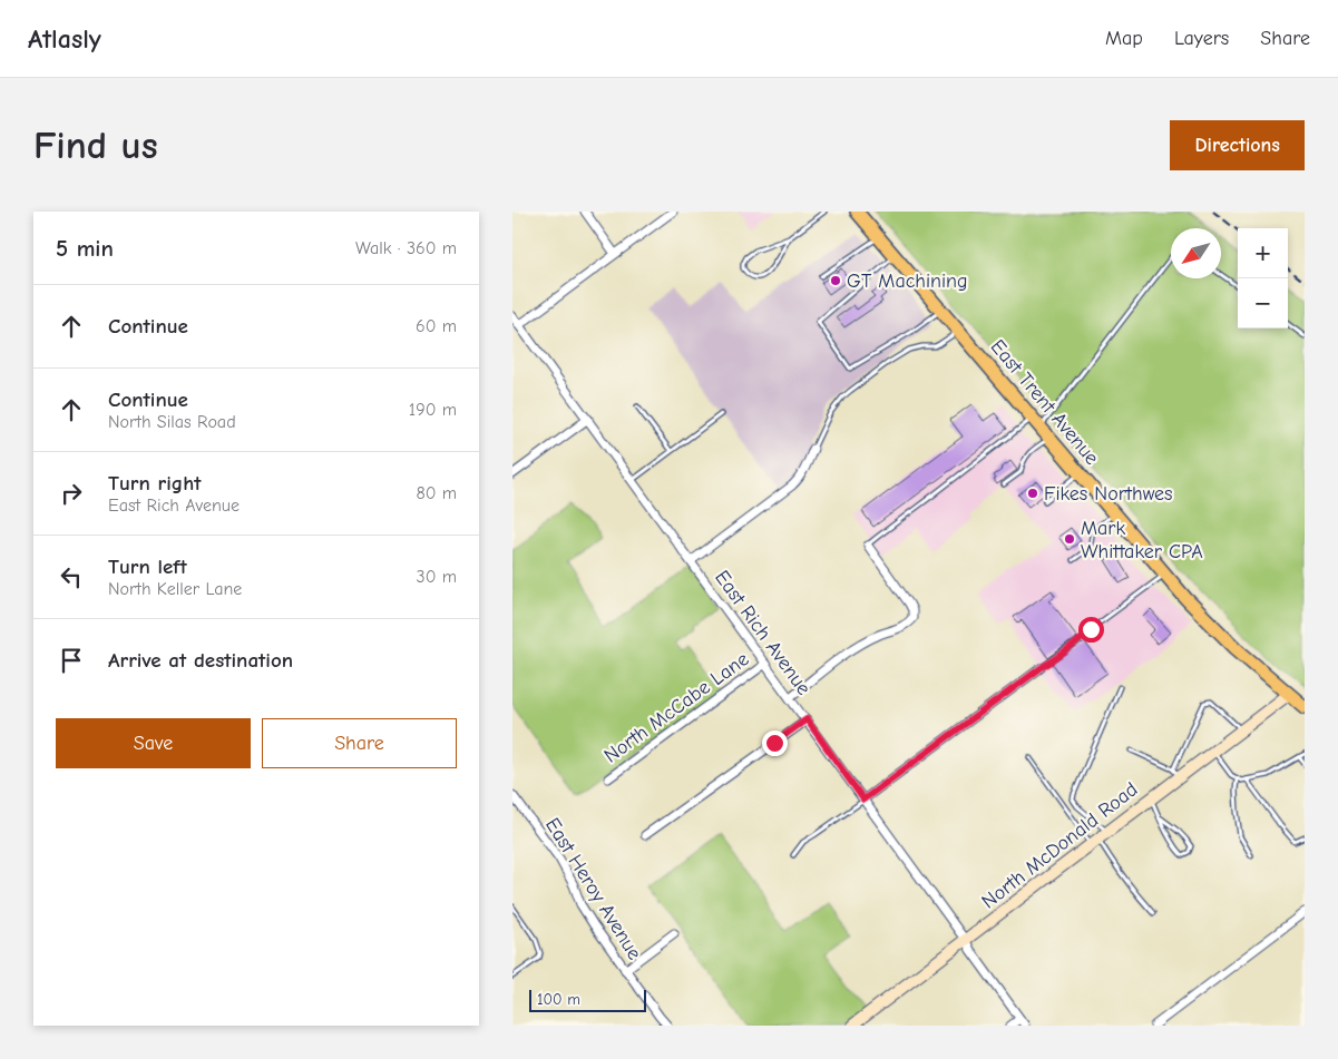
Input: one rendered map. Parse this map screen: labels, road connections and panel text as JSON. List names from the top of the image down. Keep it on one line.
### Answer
{"streets":{"main road":["East Trent Avenue"],"street":["East Rich Avenue","North McCabe Lane","North McDonald Road","East Heroy Avenue"]},"crossings":[["East Trent Avenue","North McDonald Road"],["East Rich Avenue","North McCabe Lane"],["East Rich Avenue","North McDonald Road"]],"places":["GT Machining","Fikes Northwes","Mark Whittaker CPA"],"scale_bar":"100 m","north":"bottom left","page":{"header":"Atlasly","nav":["Map","Layers","Share"],"buttons":["Directions",["Save","Share"]],"title":"Find us","heading":["5 min","Walk · 360 m"],"map_buttons":["+","−"],"list":[["Continue","60 m"],["Continue","North Silas Road","190 m"],["Turn right","East Rich Avenue","80 m"],["Turn left","North Keller Lane","30 m"],"Arrive at destination"],"scale":"100 m"}}
